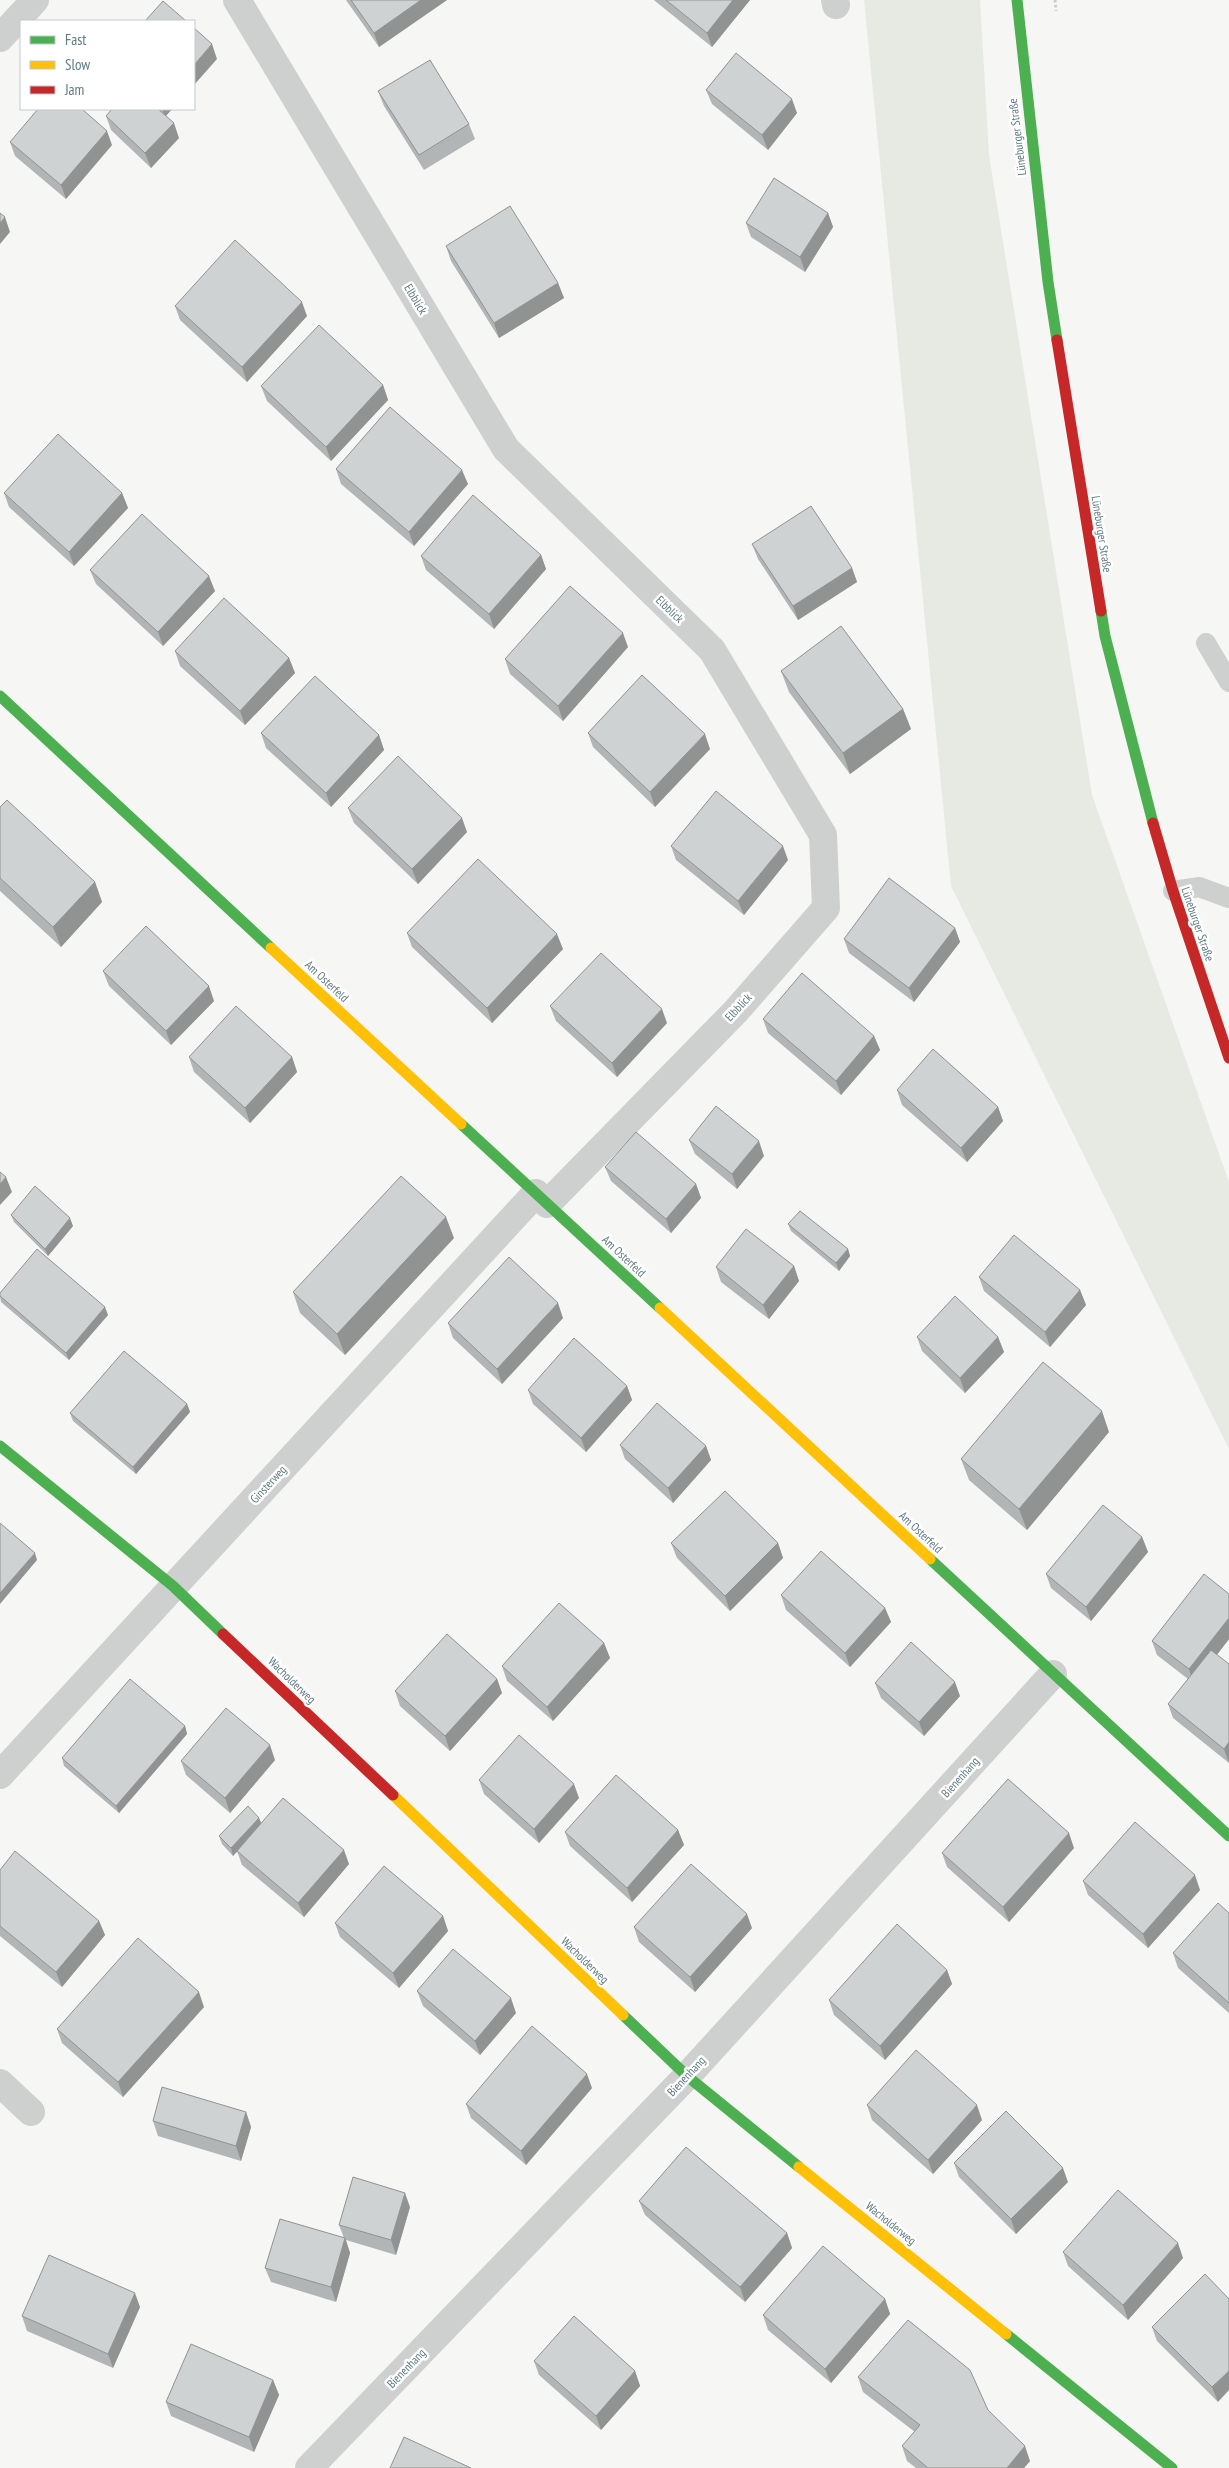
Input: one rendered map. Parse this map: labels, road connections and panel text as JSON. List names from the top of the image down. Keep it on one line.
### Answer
{"streets":{"street":["Lüneburger Straße","Elbblick","Am Osterfeld","Ginsterweg","Wacholderweg","Bienenhang"]},"crossings":[["Elbblick","Am Osterfeld"],["Elbblick","Ginsterweg"],["Am Osterfeld","Ginsterweg"],["Am Osterfeld","Bienenhang"],["Ginsterweg","Wacholderweg"],["Wacholderweg","Bienenhang"]],"legend":["Fast","Slow","Jam"]}
